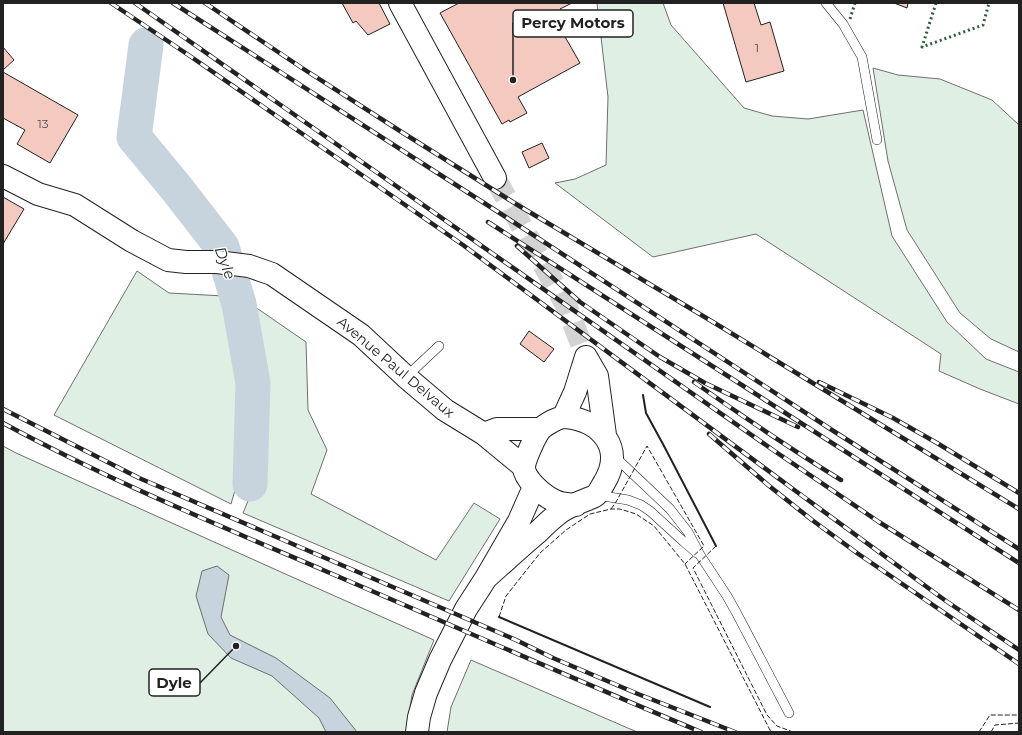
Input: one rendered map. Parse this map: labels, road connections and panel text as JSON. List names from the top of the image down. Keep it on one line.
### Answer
{"streets":{"main road":["Avenue Paul Delvaux"]},"water":["Dyle"],"places":["Percy Motors","Dyle"],"house_numbers":["1","13"]}
